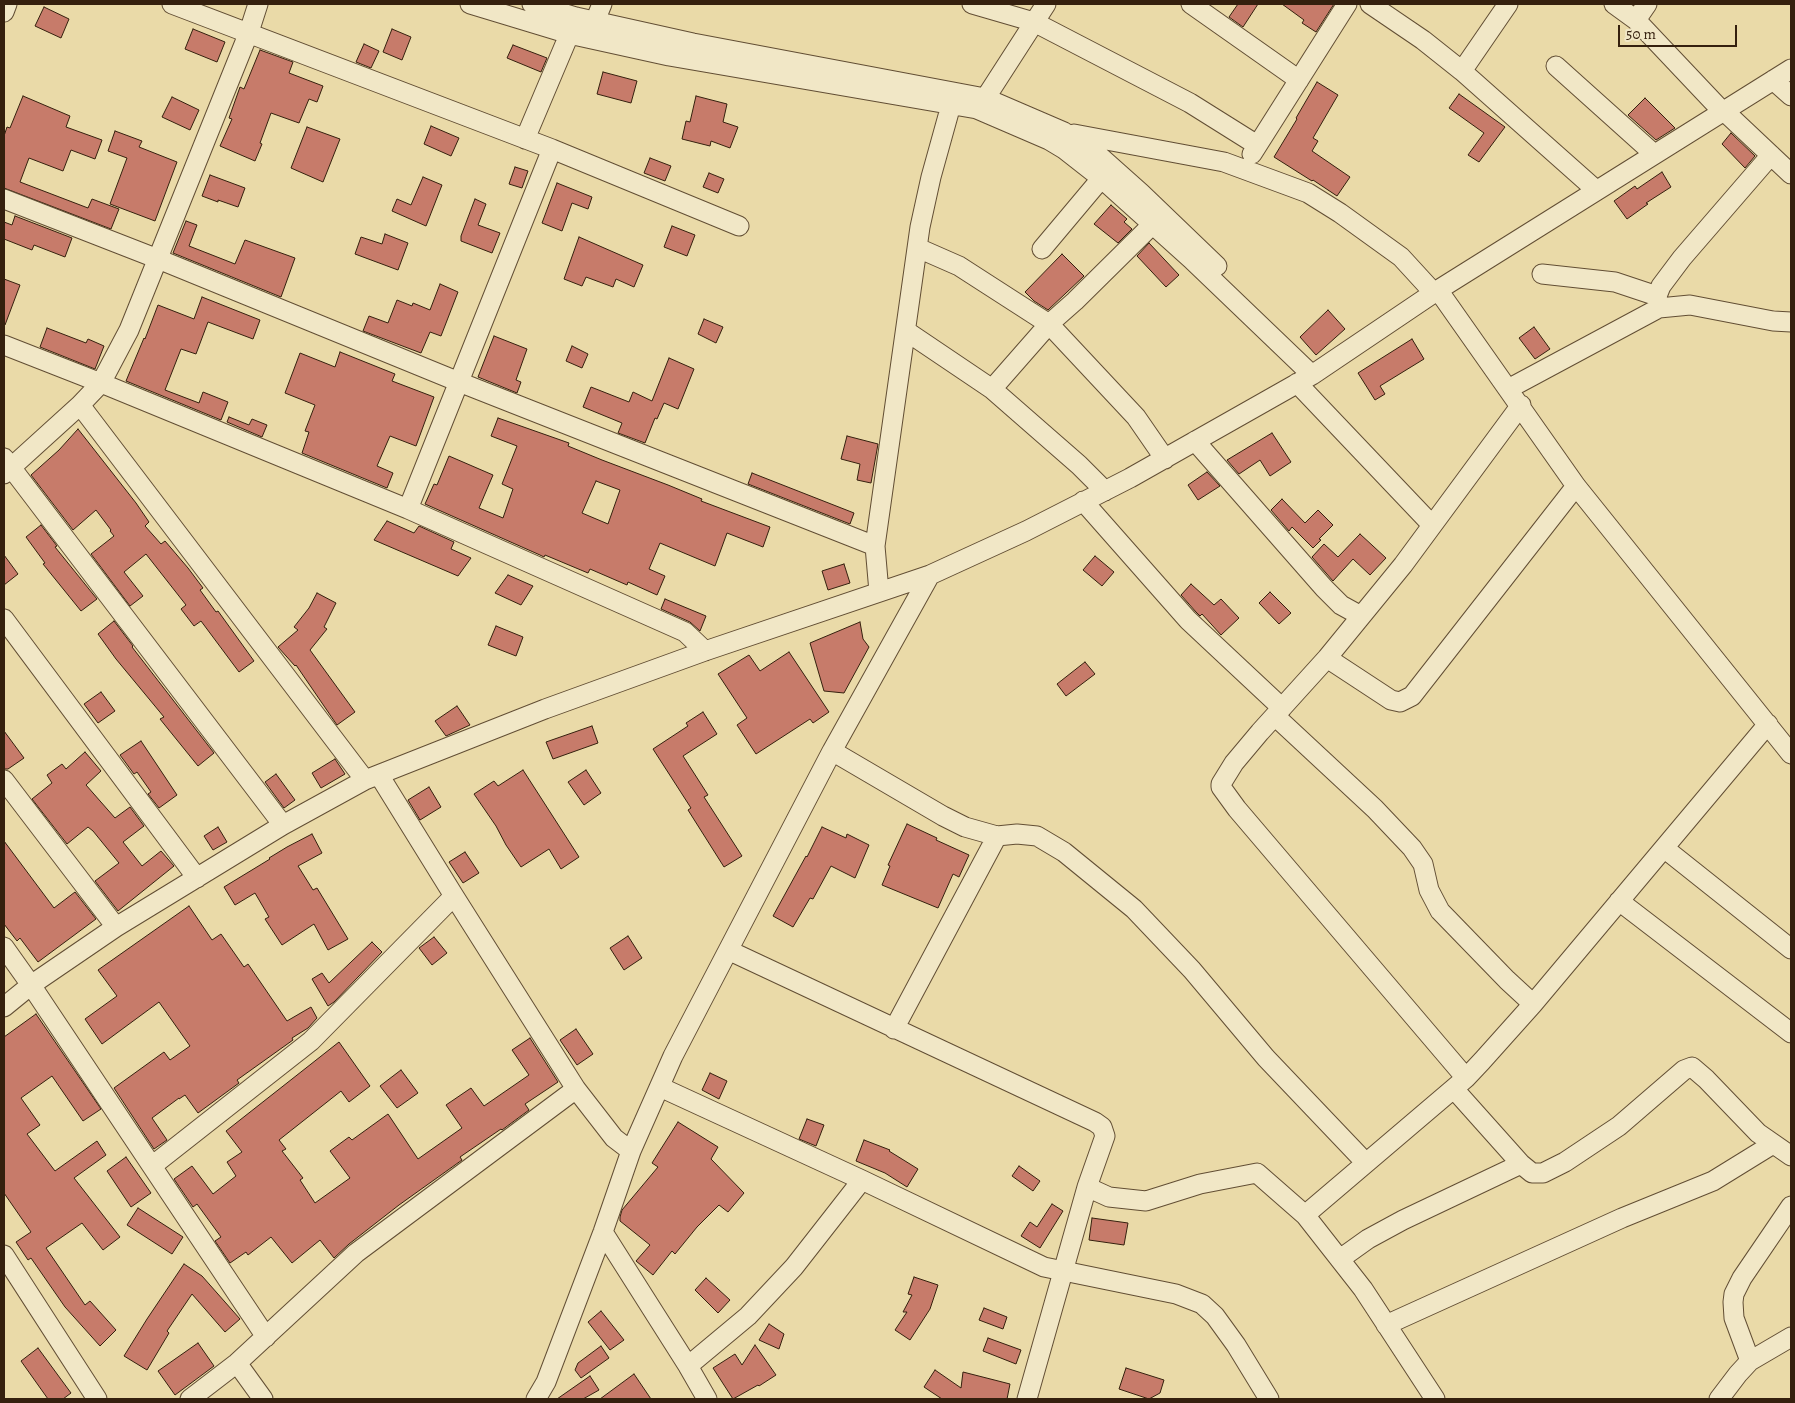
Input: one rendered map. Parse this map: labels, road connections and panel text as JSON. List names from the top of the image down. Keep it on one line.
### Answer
{"scale_bar":"50 m"}
